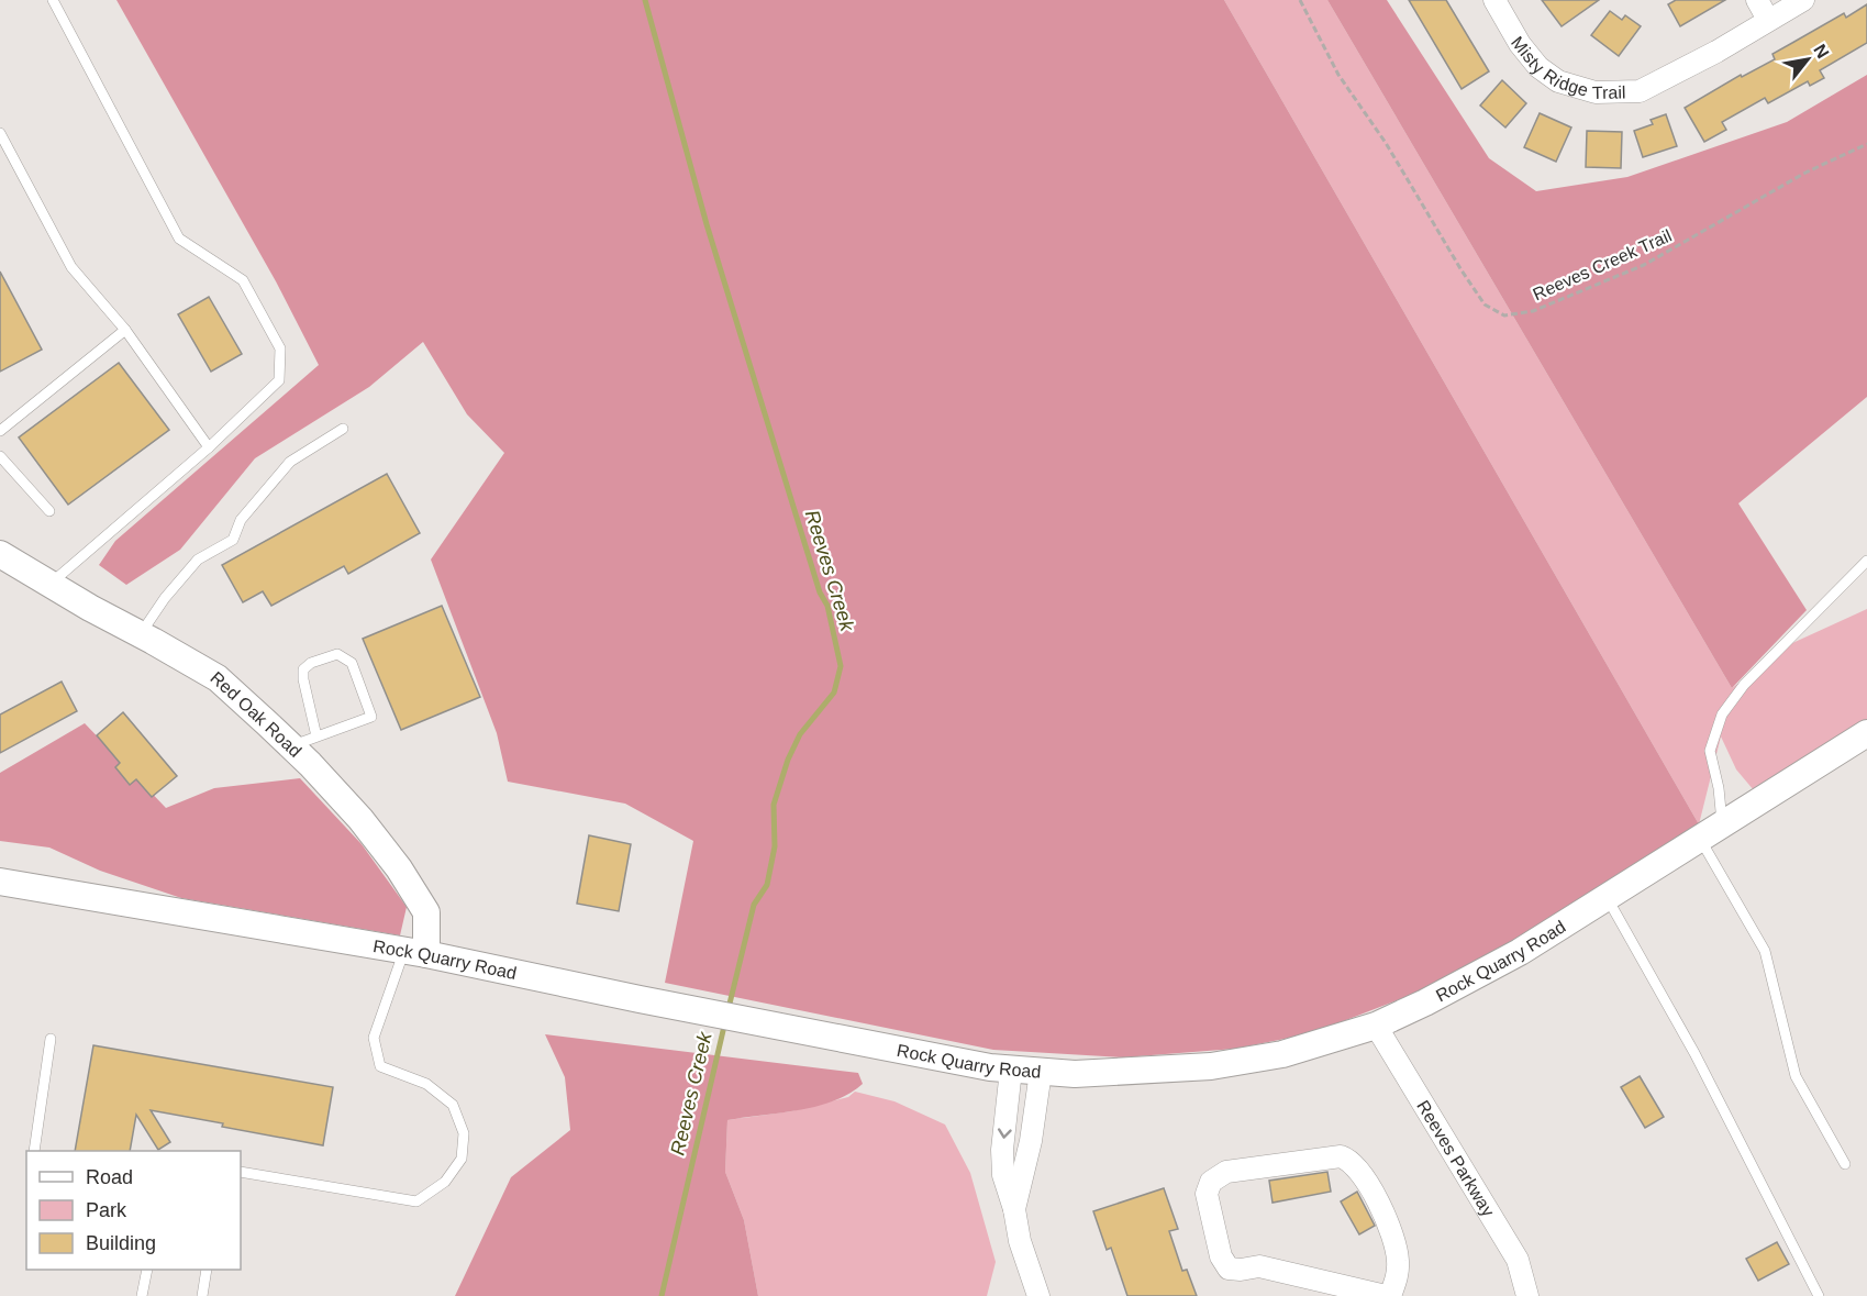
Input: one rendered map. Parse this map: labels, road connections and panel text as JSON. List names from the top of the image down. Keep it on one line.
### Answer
{"streets":{"street":["Misty Ridge Trail","Red Oak Road","Rock Quarry Road","Reeves Parkway"],"path":["Reeves Creek Trail"]},"crossings":[["Red Oak Road","Rock Quarry Road"],["Rock Quarry Road","Reeves Parkway"]],"water":["Reeves Creek"],"legend":["Road","Park","Building"],"north":"top right"}
